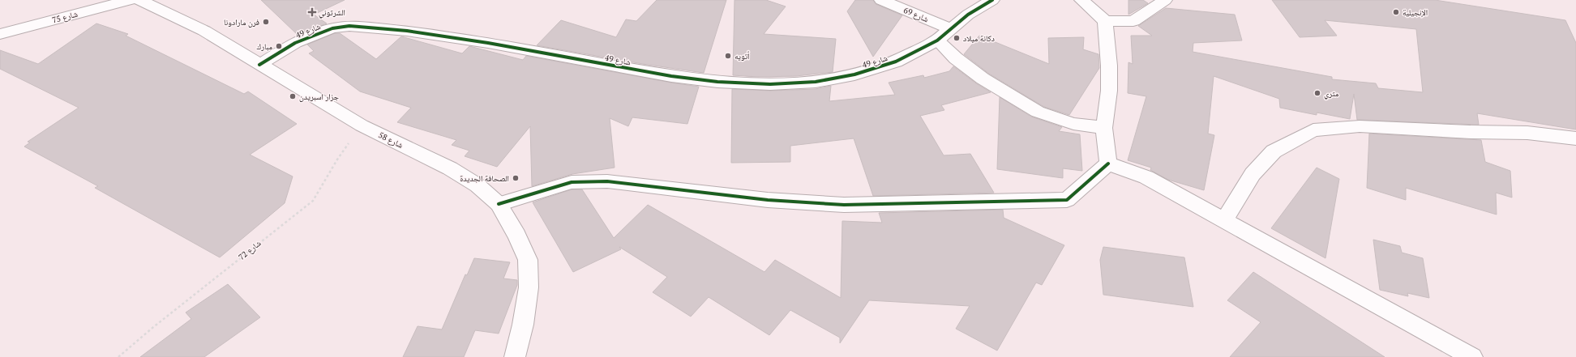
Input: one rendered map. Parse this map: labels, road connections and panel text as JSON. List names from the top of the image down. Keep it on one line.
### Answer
{"streets":{"street":["شارع 69","شارع 75","شارع 49","شارع 58"],"path":["شارع 72"]},"crossings":[["شارع 69","شارع 49"],["شارع 49","شارع 58"],["شارع 58","شارع 72"]],"places":{"health":["الشرتوني"],"other":["الإنجيلية","فرن مارادونا","دكانة ميلاد","مبارك","أتويه","متري","جزار اسبريدن","الصحافة الجديدة"]}}
